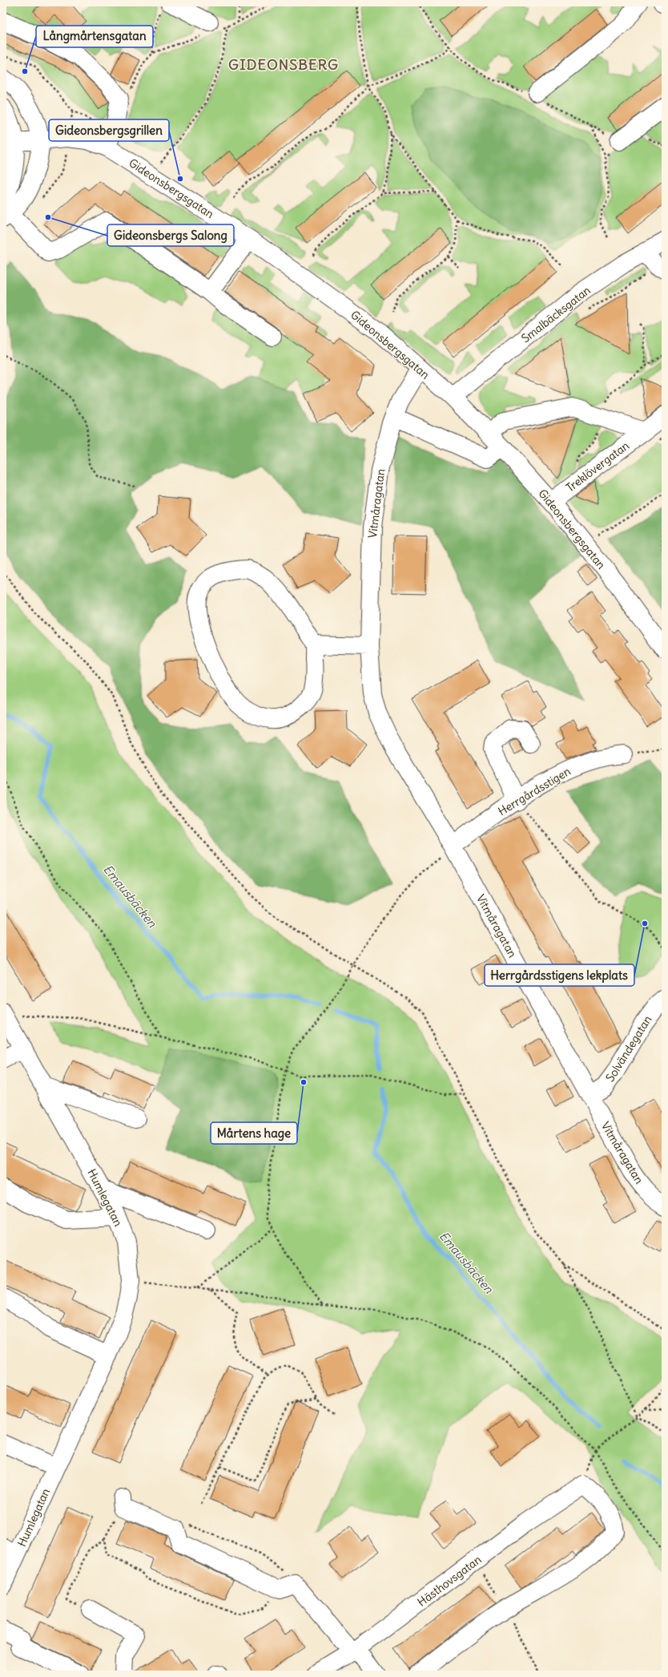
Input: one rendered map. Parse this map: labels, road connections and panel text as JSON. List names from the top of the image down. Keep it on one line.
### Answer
{"streets":{"street":["Gideonsbergsgatan","Smalbäcksgatan","Treklövergatan","Vitmåragatan","Herrgårdsstigen","Solvändegatan","Humlegatan","Hästhovsgatan"]},"crossings":[["Gideonsbergsgatan","Smalbäcksgatan"],["Gideonsbergsgatan","Treklövergatan"],["Gideonsbergsgatan","Vitmåragatan"],["Vitmåragatan","Herrgårdsstigen"],["Vitmåragatan","Solvändegatan"]],"districts":["GIDEONSBERG"],"water":["Emausbäcken"],"places":["Långmårtensgatan","Gideonsbergsgrillen","Gideonsbergs Salong","Herrgårdsstigens lekplats","Mårtens hage"]}
